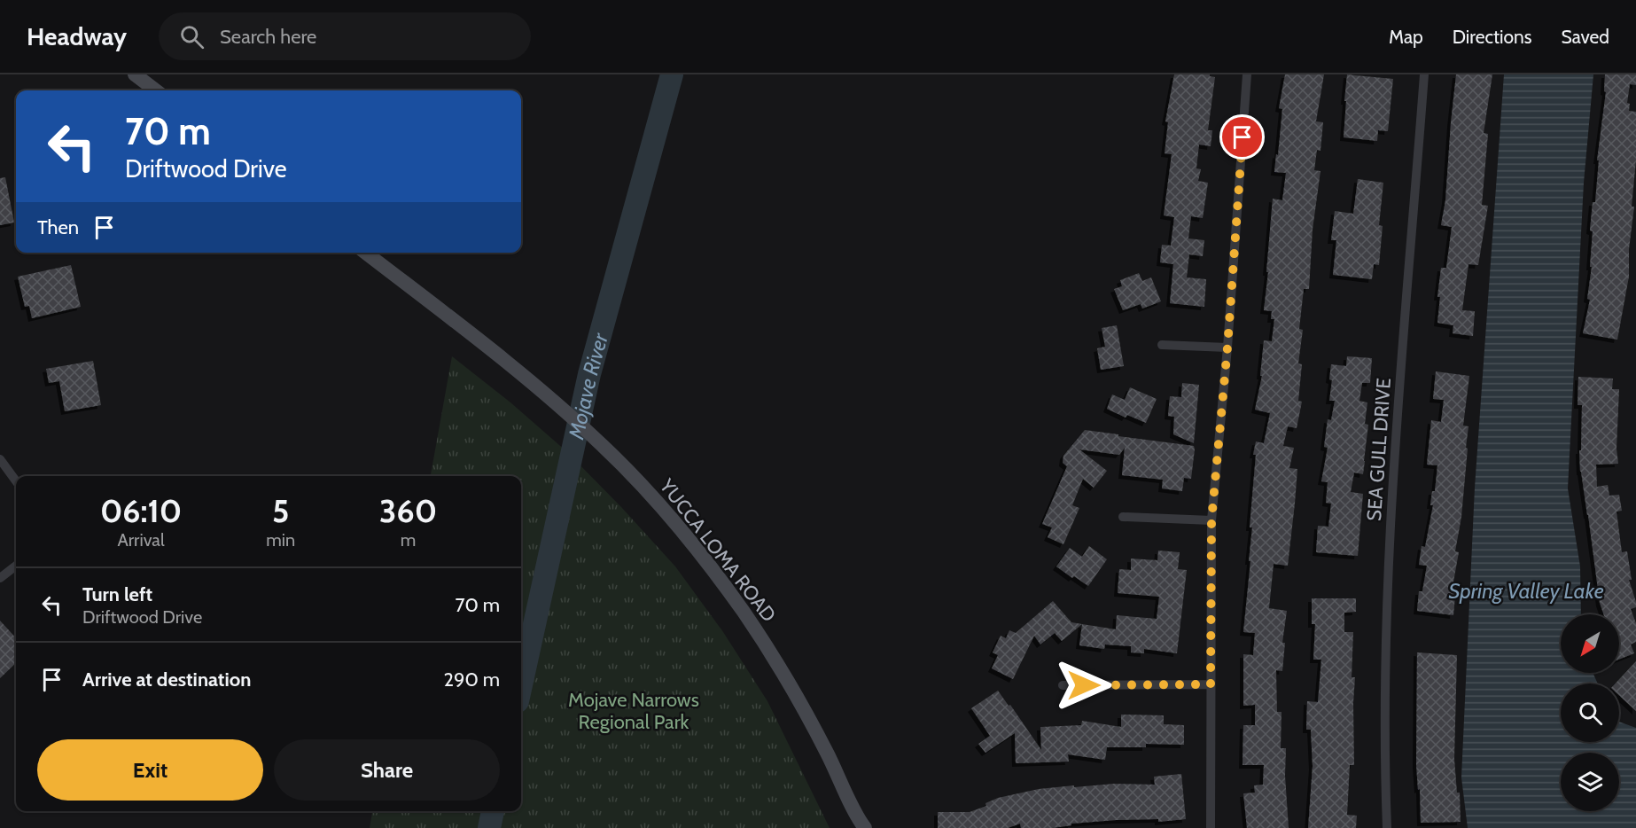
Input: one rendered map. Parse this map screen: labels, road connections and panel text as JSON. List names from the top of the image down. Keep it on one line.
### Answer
{"streets":{"main road":["YUCCA LOMA ROAD"],"street":["SEA GULL DRIVE"]},"water":["Mojave River","Spring Valley Lake"],"parks":["Mojave Narrows Regional Park"],"north":"bottom left","page":{"header":"Headway","search":"Search here","nav":["Map","Directions","Saved"],"turn":["70 m","Driftwood Drive"],"then":"Then","eta":["06:10","Arrival","5","min","360","m"],"list":[{"name":"Turn left","note":"Driftwood Drive","value":"70 m"},{"name":"Arrive at destination","value":"290 m"}],"buttons":["Exit","Share"]}}
